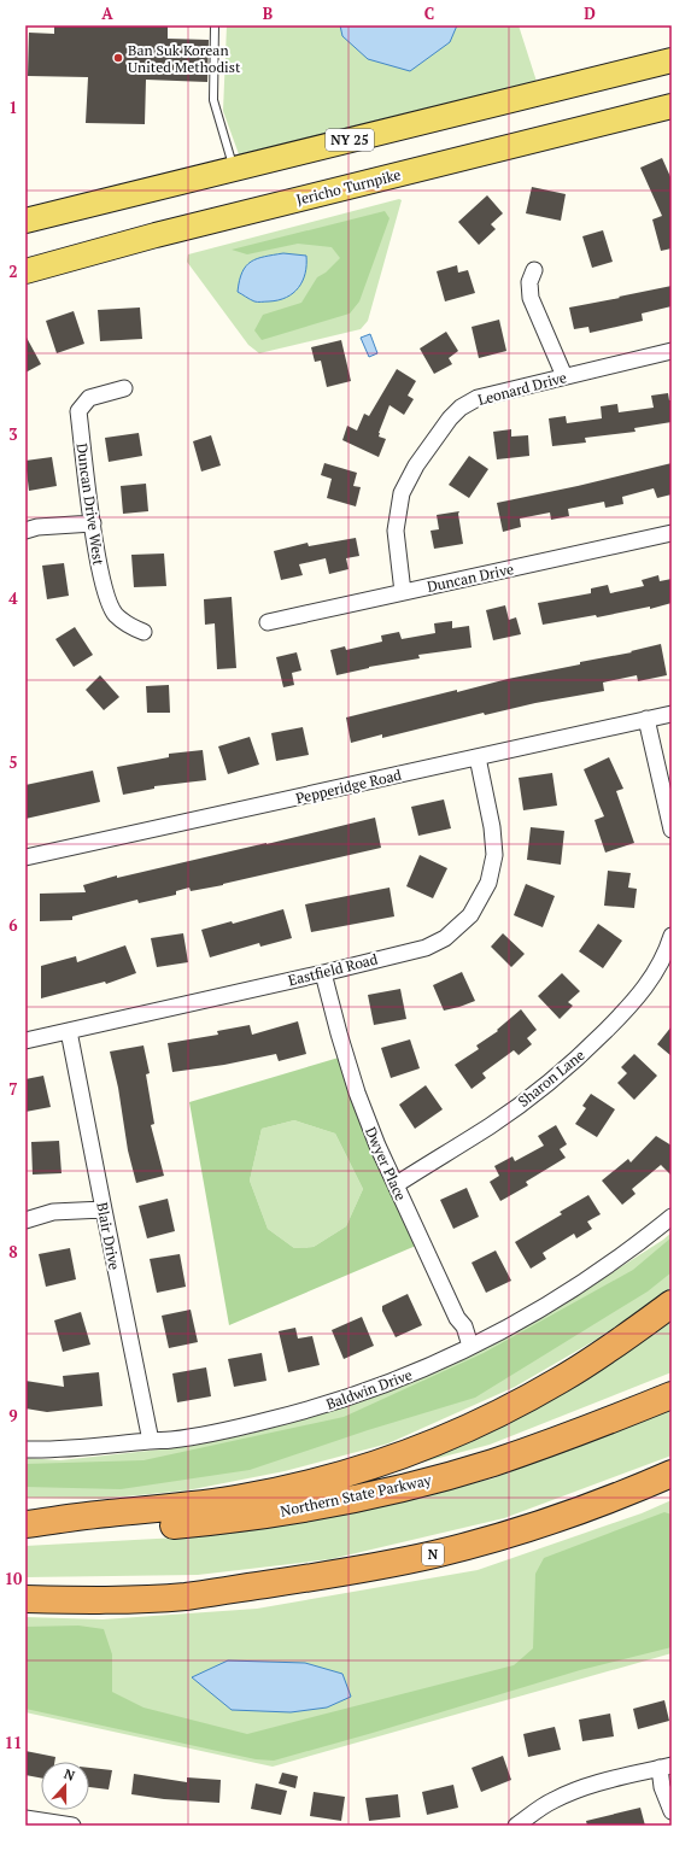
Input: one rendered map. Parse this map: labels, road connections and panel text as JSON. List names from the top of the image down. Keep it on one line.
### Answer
{"streets":{"highway":["Northern State Parkway","N"],"main road":["NY 25","Jericho Turnpike"],"street":["Leonard Drive","Duncan Drive West","Duncan Drive","Pepperidge Road","Eastfield Road","Sharon Lane","Dwyer Place","Blair Drive","Baldwin Drive"]},"crossings":[["Leonard Drive","Duncan Drive"],["Pepperidge Road","Eastfield Road"],["Eastfield Road","Dwyer Place"],["Eastfield Road","Blair Drive"],["Sharon Lane","Dwyer Place"],["Dwyer Place","Baldwin Drive"],["Blair Drive","Baldwin Drive"]],"places":["Ban Suk Korean United Methodist"],"north":"top","grid":{"columns":["A","B","C","D"],"rows":["1","2","3","4","5","6","7","8","9","10","11"]}}
